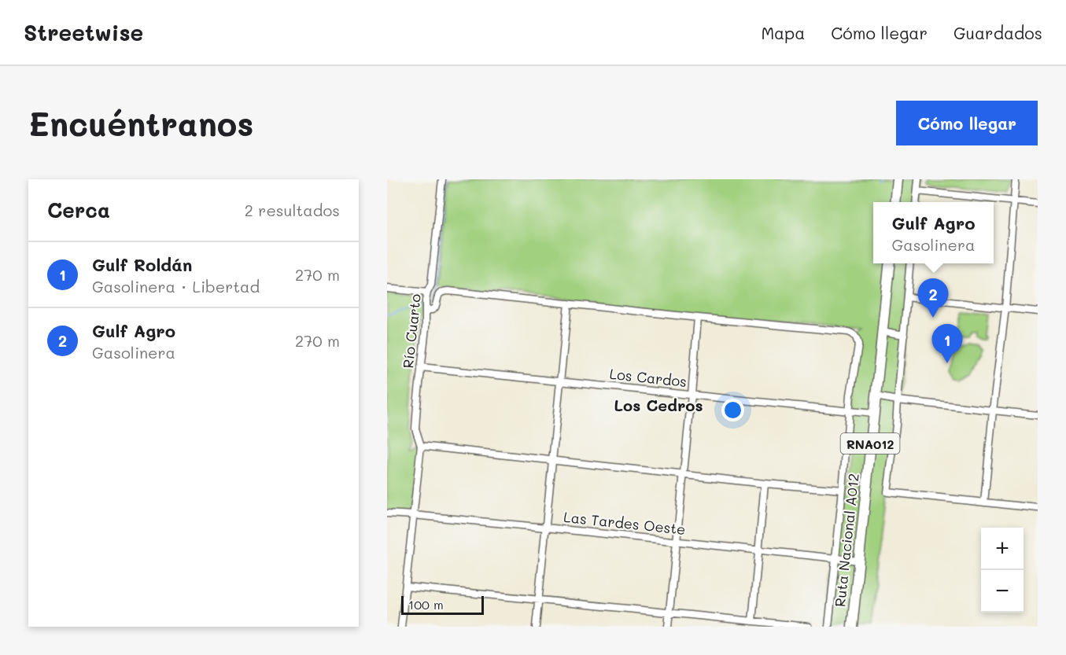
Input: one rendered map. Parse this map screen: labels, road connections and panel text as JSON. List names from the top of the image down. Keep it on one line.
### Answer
{"streets":{"highway":["RNA012","Ruta Nacional A012"],"street":["Río Cuarto","Los Cardos","Las Tardes Oeste"]},"crossings":[["Río Cuarto","Los Cardos"],["Río Cuarto","Las Tardes Oeste"],["Los Cardos","Ruta Nacional A012"],["Las Tardes Oeste","Ruta Nacional A012"]],"districts":["Los Cedros"],"scale_bar":"100 m","page":{"header":"Streetwise","nav":["Mapa","Cómo llegar","Guardados"],"buttons":"Cómo llegar","title":"Encuéntranos","heading":["Cerca","2 resultados"],"popup":["Gulf Agro","Gasolinera"],"list":[{"mark":"1","name":"Gulf Roldán","note":"Gasolinera · Libertad","value":"270 m"},{"mark":"2","name":"Gulf Agro","note":"Gasolinera","value":"270 m"}],"pins":["2","1"],"map_buttons":["+","−"],"scale":"100 m"}}
